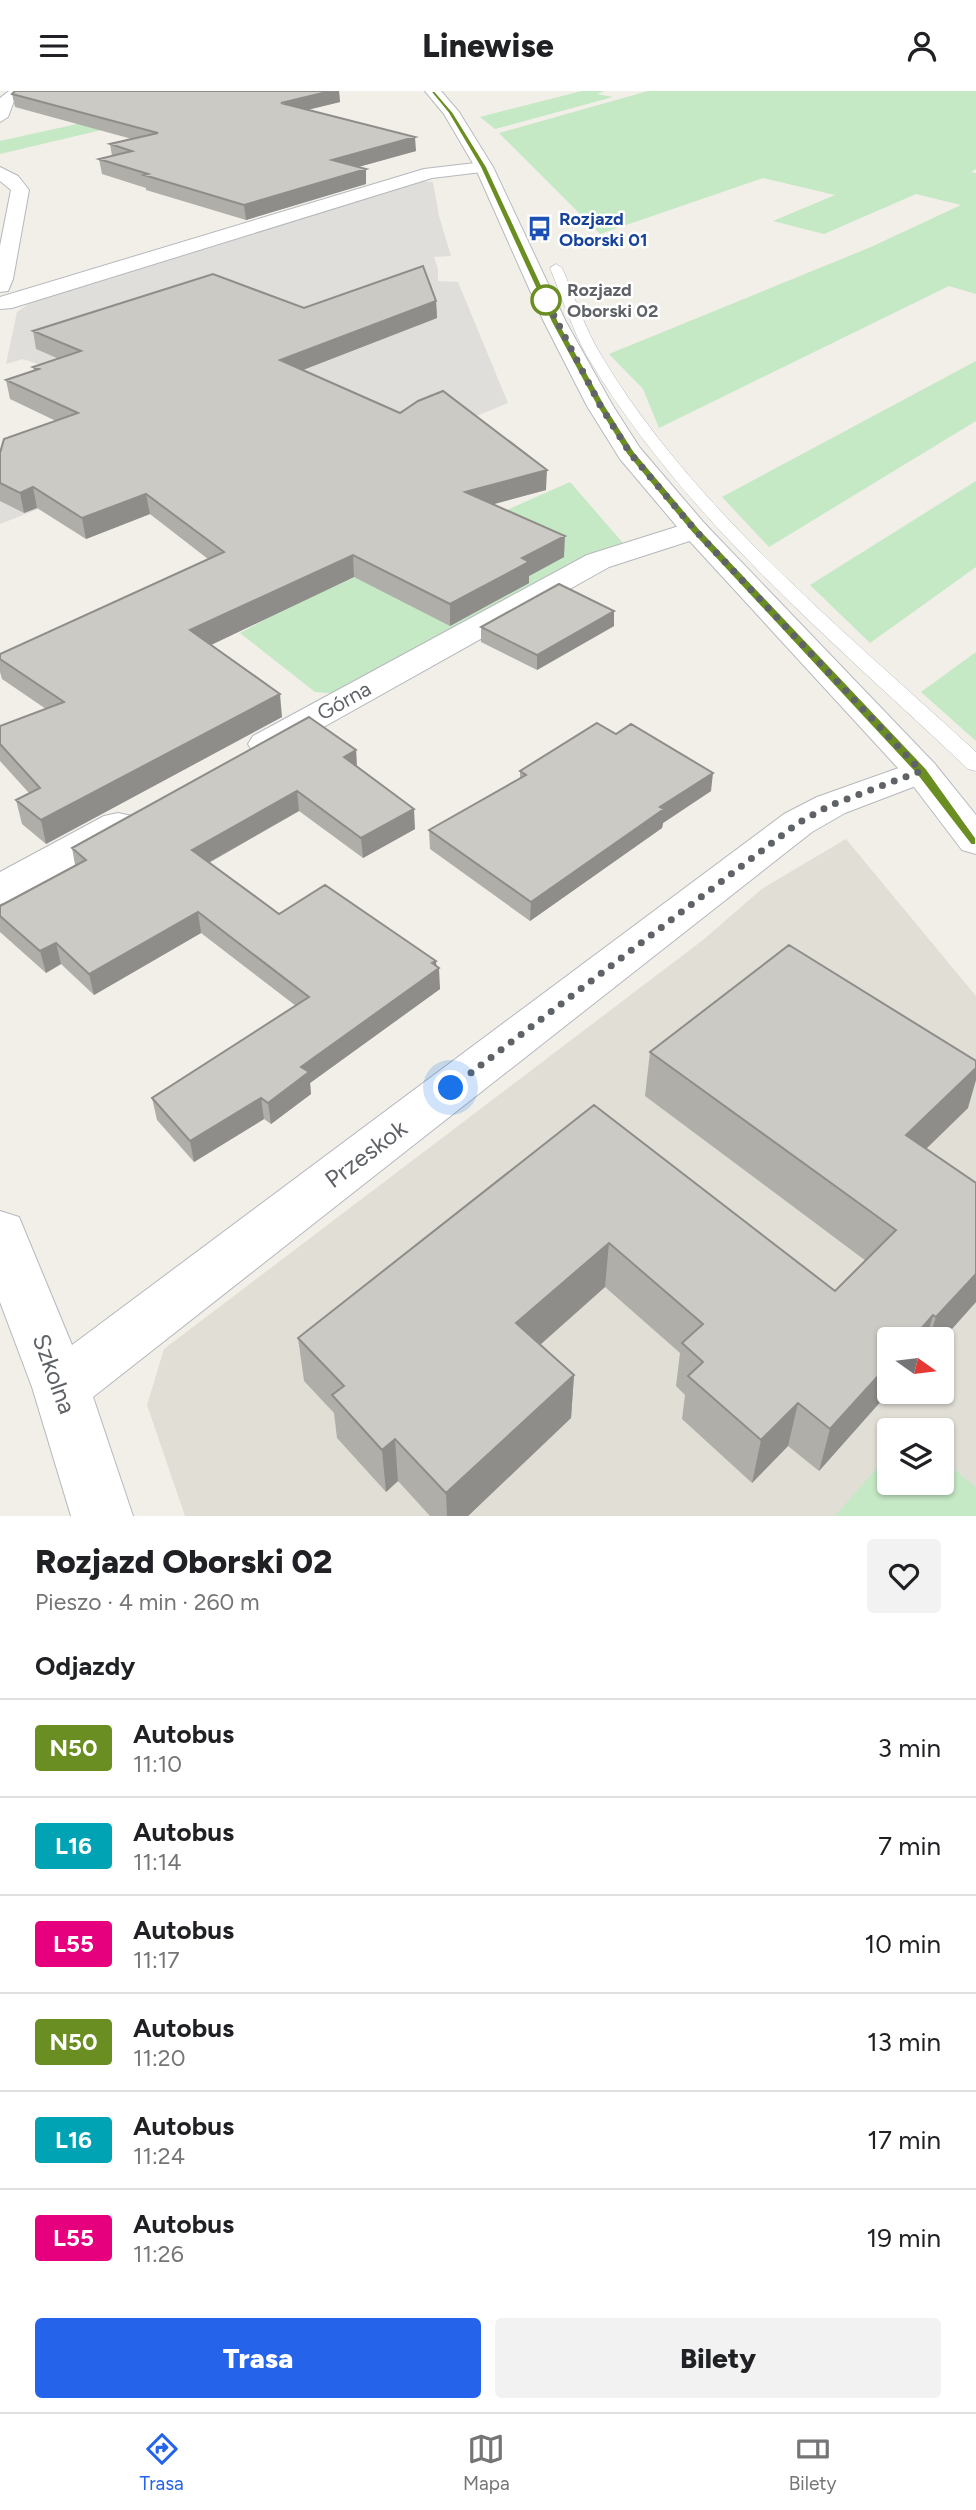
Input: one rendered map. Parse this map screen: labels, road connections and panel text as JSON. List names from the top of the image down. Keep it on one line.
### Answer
{"streets":{"street":["Górna","Przeskok","Szkolna"]},"crossings":[["Przeskok","Szkolna"]],"places":{"bus stop":["Rozjazd Oborski 01"],"other":["Rozjazd Oborski 02"]},"lines":["bus line N50"],"north":"right","page":{"header":"Linewise","heading":[["Rozjazd Oborski 02","Pieszo · 4 min · 260 m"],"Odjazdy"],"list":[{"mark":"N50","name":"Autobus","note":"11:10","value":"3 min"},{"mark":"L16","name":"Autobus","note":"11:14","value":"7 min"},{"mark":"L55","name":"Autobus","note":"11:17","value":"10 min"},{"mark":"N50","name":"Autobus","note":"11:20","value":"13 min"},{"mark":"L16","name":"Autobus","note":"11:24","value":"17 min"},{"mark":"L55","name":"Autobus","note":"11:26","value":"19 min"}],"buttons":["Trasa","Bilety"],"tabs":["Trasa","Mapa","Bilety"]}}
